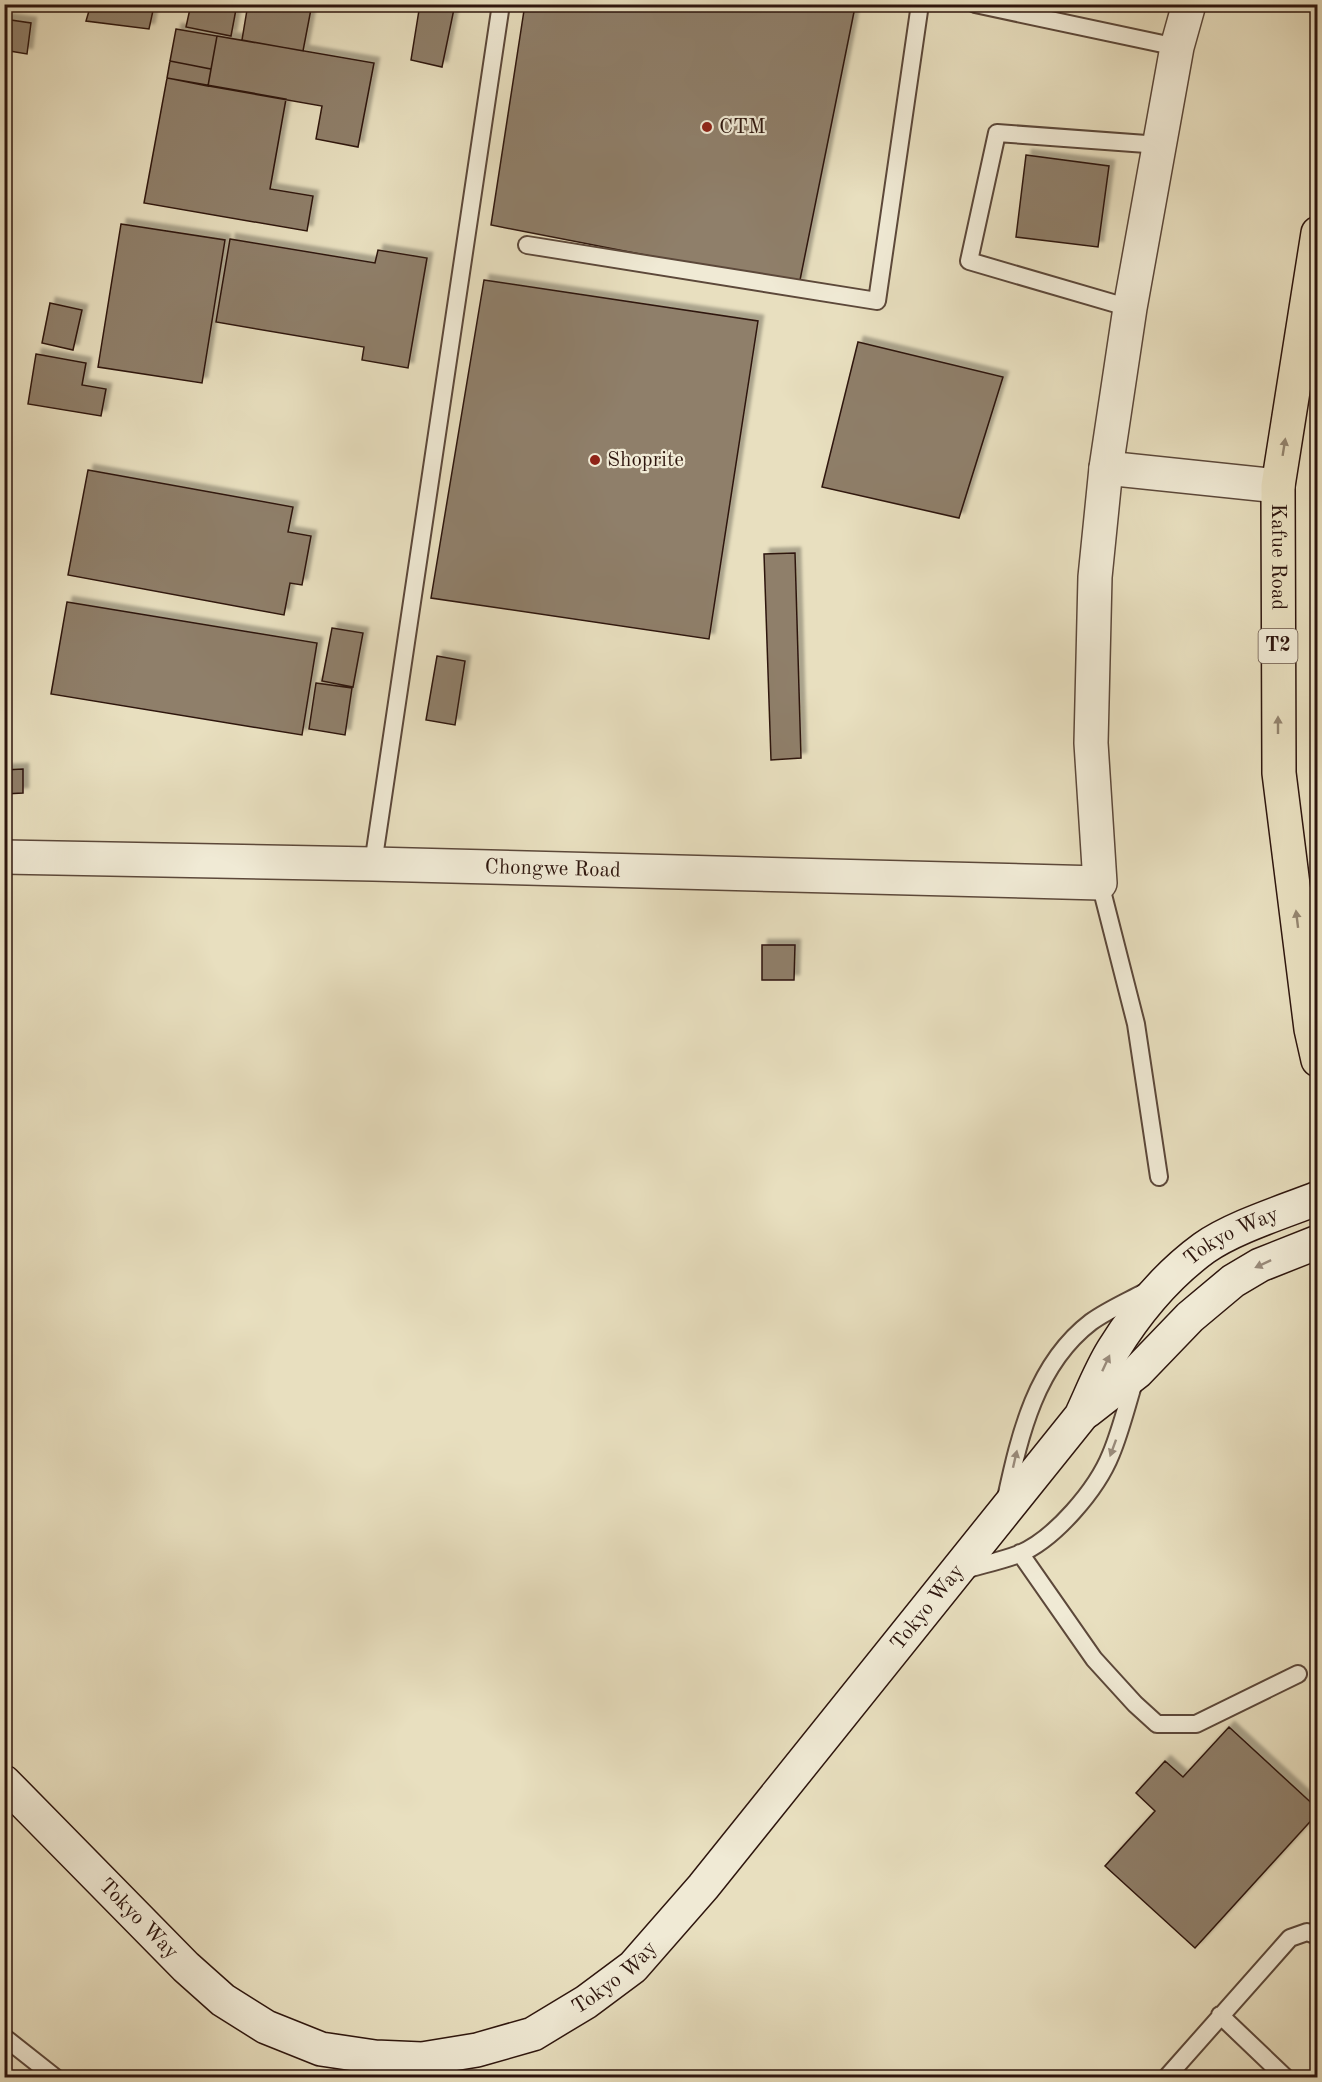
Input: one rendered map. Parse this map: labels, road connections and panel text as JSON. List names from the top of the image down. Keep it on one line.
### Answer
{"streets":{"main road":["Kafue Road","T2"],"street":["Chongwe Road","Tokyo Way"]},"one_way":["Kafue Road"],"places":["CTM","Shoprite"]}
